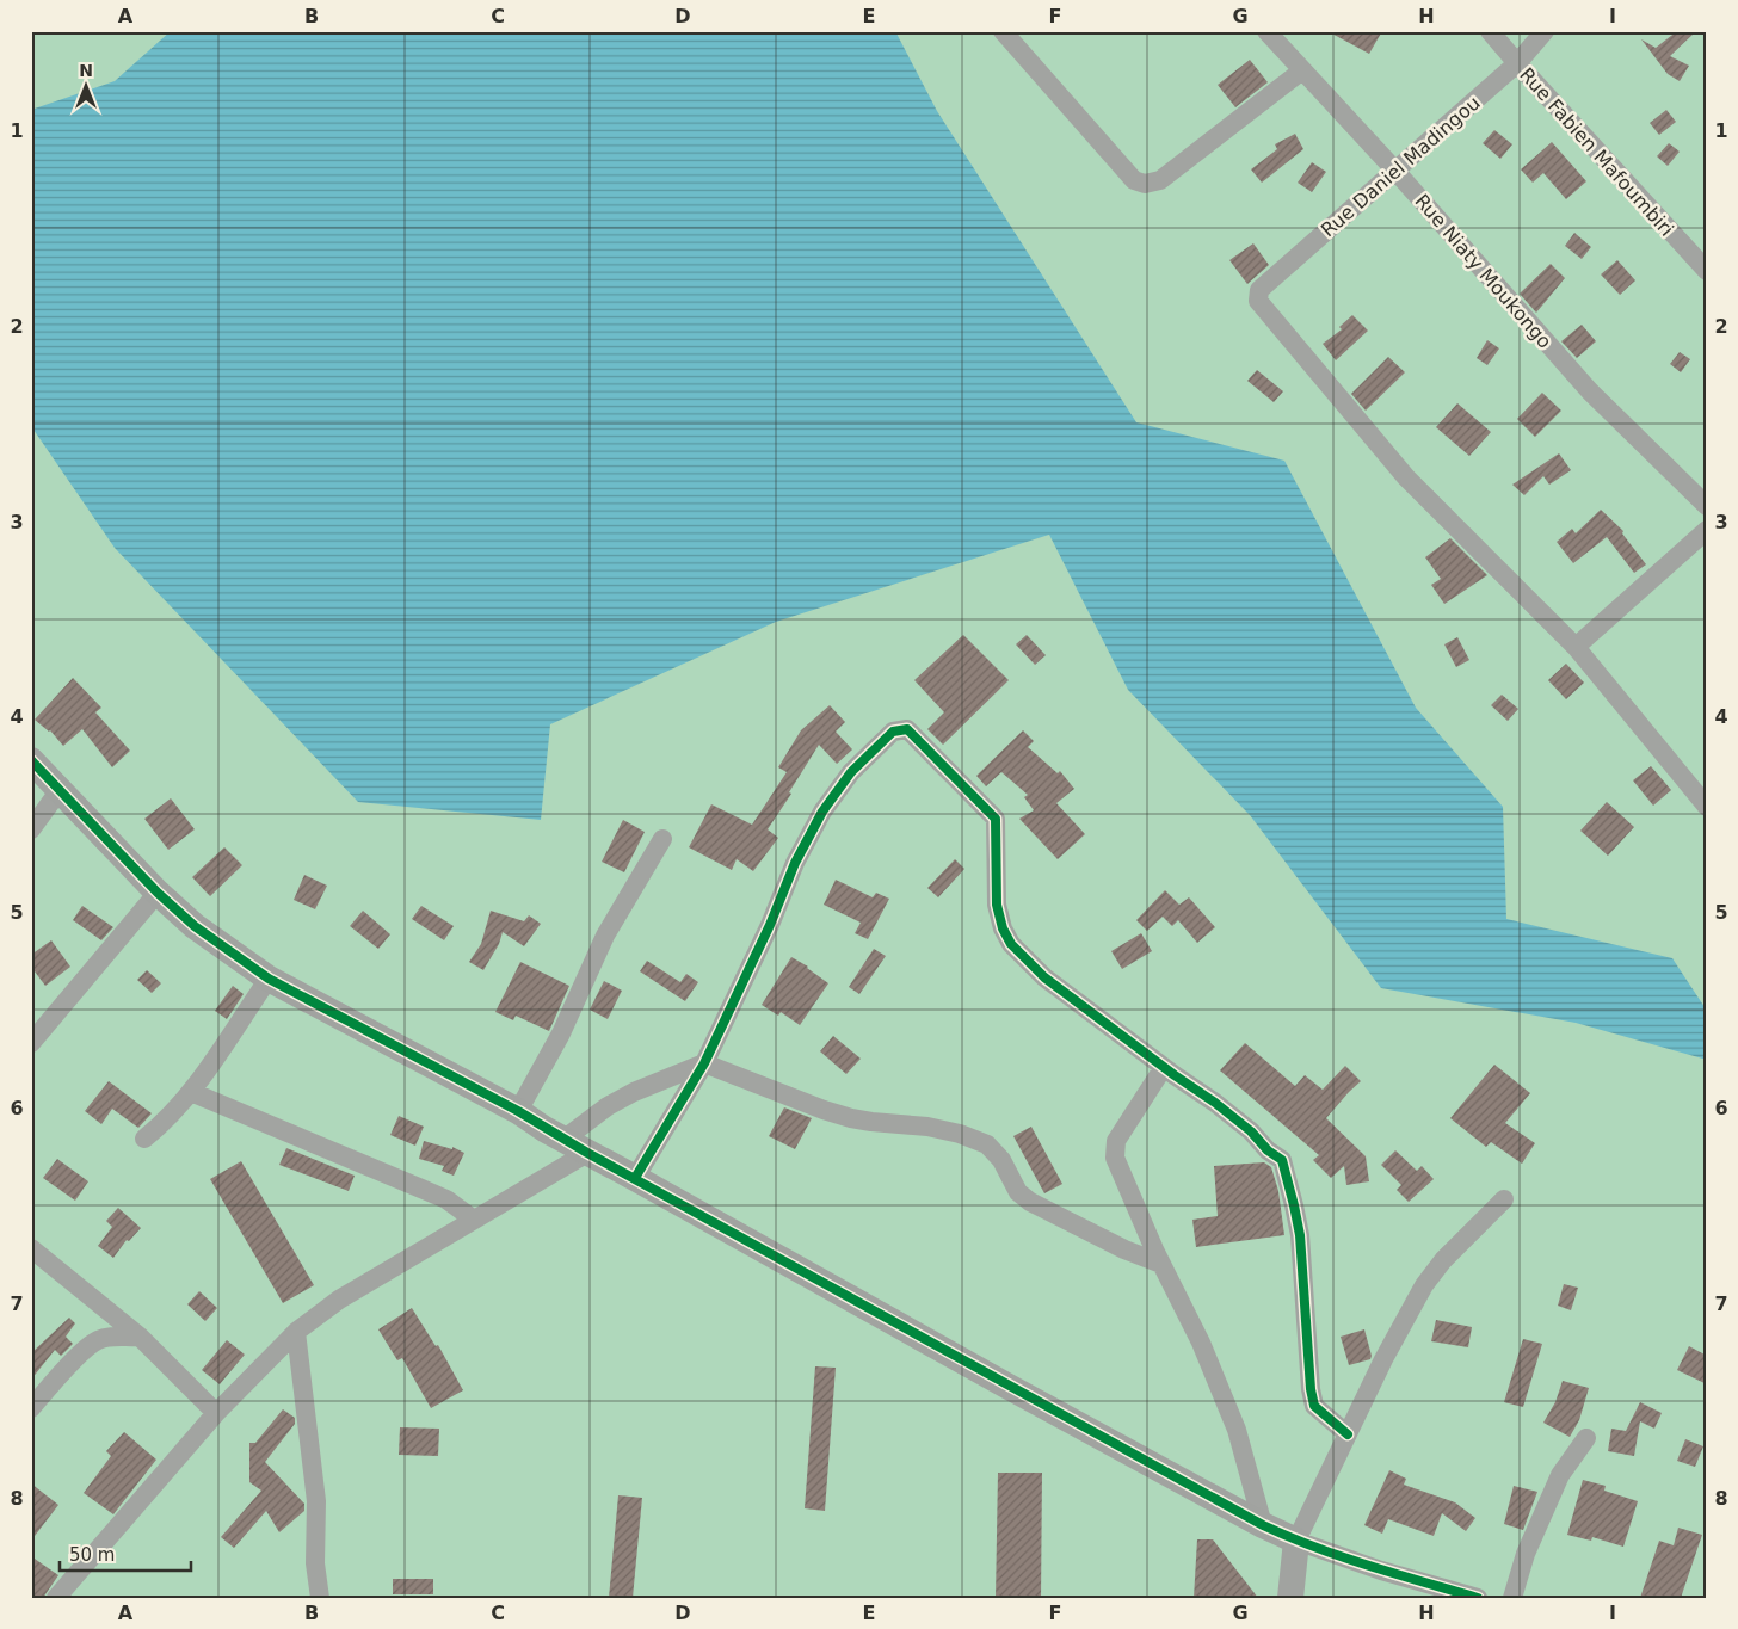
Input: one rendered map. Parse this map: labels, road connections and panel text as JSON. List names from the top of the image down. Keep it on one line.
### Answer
{"streets":{"street":["Rue Fabien Mafoumbiri","Rue Daniel Madingou","Rue Niaty Moukongo"]},"crossings":[["Rue Fabien Mafoumbiri","Rue Daniel Madingou"],["Rue Daniel Madingou","Rue Niaty Moukongo"]],"scale_bar":"50 m","north":"top","grid":{"columns":["A","B","C","D","E","F","G","H","I"],"rows":["1","2","3","4","5","6","7","8"]}}
